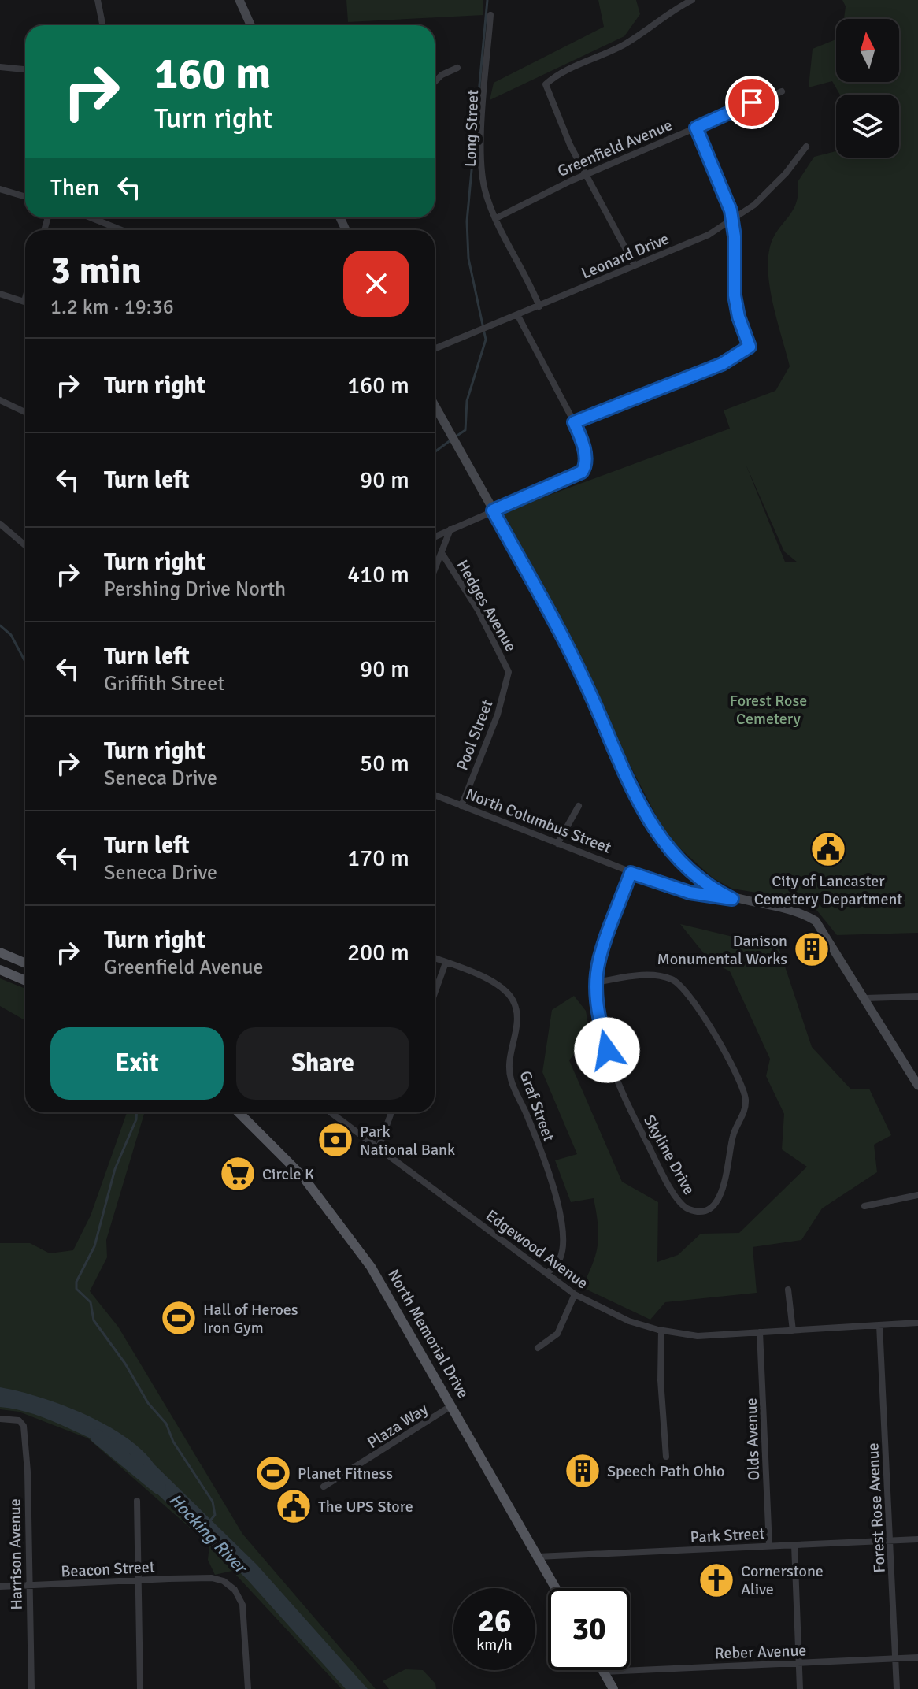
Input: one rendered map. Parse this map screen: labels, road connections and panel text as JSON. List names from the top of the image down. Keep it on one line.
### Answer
{"streets":{"main road":["North Columbus Street","North Memorial Drive"],"street":["Long Street","Greenfield Avenue","Leonard Drive","Hedges Avenue","Pool Street","Graf Street","Skyline Drive","Edgewood Avenue","Plaza Way","Olds Avenue","Forest Rose Avenue","Park Street","Harrison Avenue","Beacon Street","Reber Avenue"]},"crossings":[["Long Street","Greenfield Avenue"],["Long Street","Leonard Drive"],["Hedges Avenue","Pool Street"],["Pool Street","North Columbus Street"],["North Columbus Street","Skyline Drive"],["Graf Street","Edgewood Avenue"],["Edgewood Avenue","Olds Avenue"],["Edgewood Avenue","Forest Rose Avenue"],["North Memorial Drive","Plaza Way"],["North Memorial Drive","Park Street"],["Olds Avenue","Park Street"],["Forest Rose Avenue","Park Street"],["Forest Rose Avenue","Reber Avenue"],["Harrison Avenue","Beacon Street"]],"water":["Hocking River"],"parks":["Forest Rose Cemetery"],"places":{"public building":["City of Lancaster Cemetery Department","The UPS Store"],"building":["Danison Monumental Works","Speech Path Ohio"],"bank":["Park National Bank"],"supermarket":["Circle K"],"sports":["Hall of Heroes Iron Gym","Planet Fitness"],"church":["Cornerstone Alive"]},"north":"top","page":{"turn":["160 m","Turn right"],"then":"Then","heading":["3 min","1.2 km · 19:36"],"list":[{"name":"Turn right","value":"160 m"},{"name":"Turn left","value":"90 m"},{"name":"Turn right","note":"Pershing Drive North","value":"410 m"},{"name":"Turn left","note":"Griffith Street","value":"90 m"},{"name":"Turn right","note":"Seneca Drive","value":"50 m"},{"name":"Turn left","note":"Seneca Drive","value":"170 m"},{"name":"Turn right","note":"Greenfield Avenue","value":"200 m"}],"buttons":["Exit","Share"],"speed":"26 km/h","limit":"30"}}
